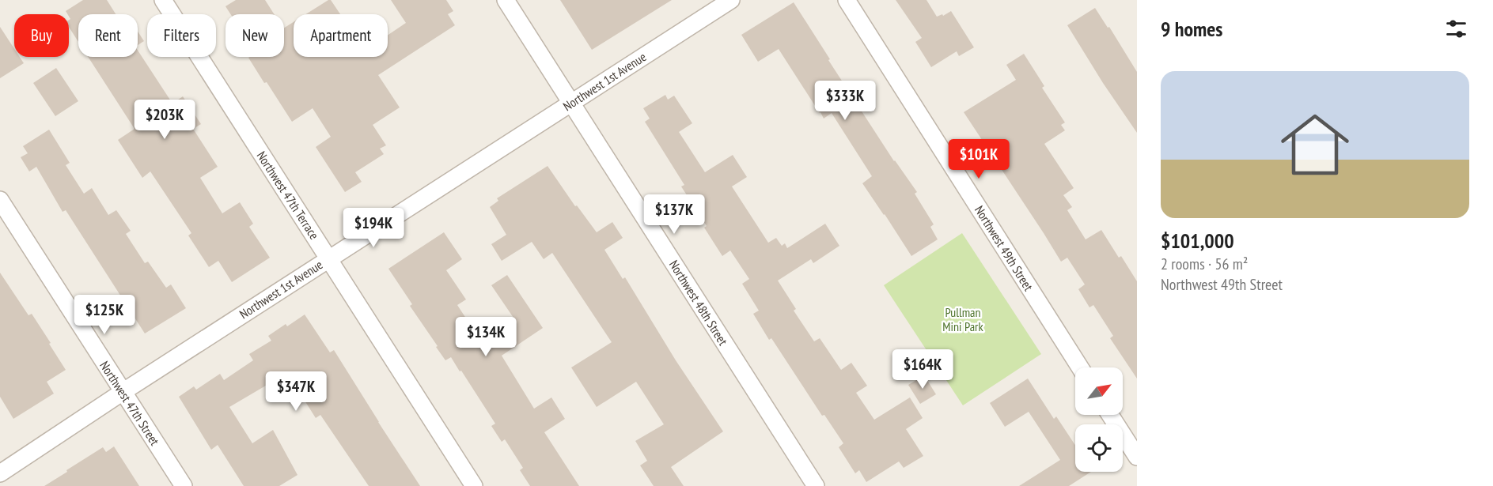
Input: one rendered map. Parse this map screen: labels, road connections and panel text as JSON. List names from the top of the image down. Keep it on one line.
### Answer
{"streets":{"street":["Northwest 1st Avenue","Northwest 47th Terrace","Northwest 49th Street","Northwest 48th Street","Northwest 47th Street"]},"crossings":[["Northwest 1st Avenue","Northwest 47th Terrace"],["Northwest 1st Avenue","Northwest 48th Street"],["Northwest 1st Avenue","Northwest 47th Street"]],"parks":["Pullman Mini Park"],"north":"top right","page":{"heading":"9 homes","chip":["Buy","Rent","Filters","New","Apartment"],"list":[{"name":"$101,000","note":"2 rooms · 56 m² · Northwest 49th Street"}],"price":["$333K","$203K","$101K","$137K","$194K","$125K","$134K","$164K","$347K"]}}
